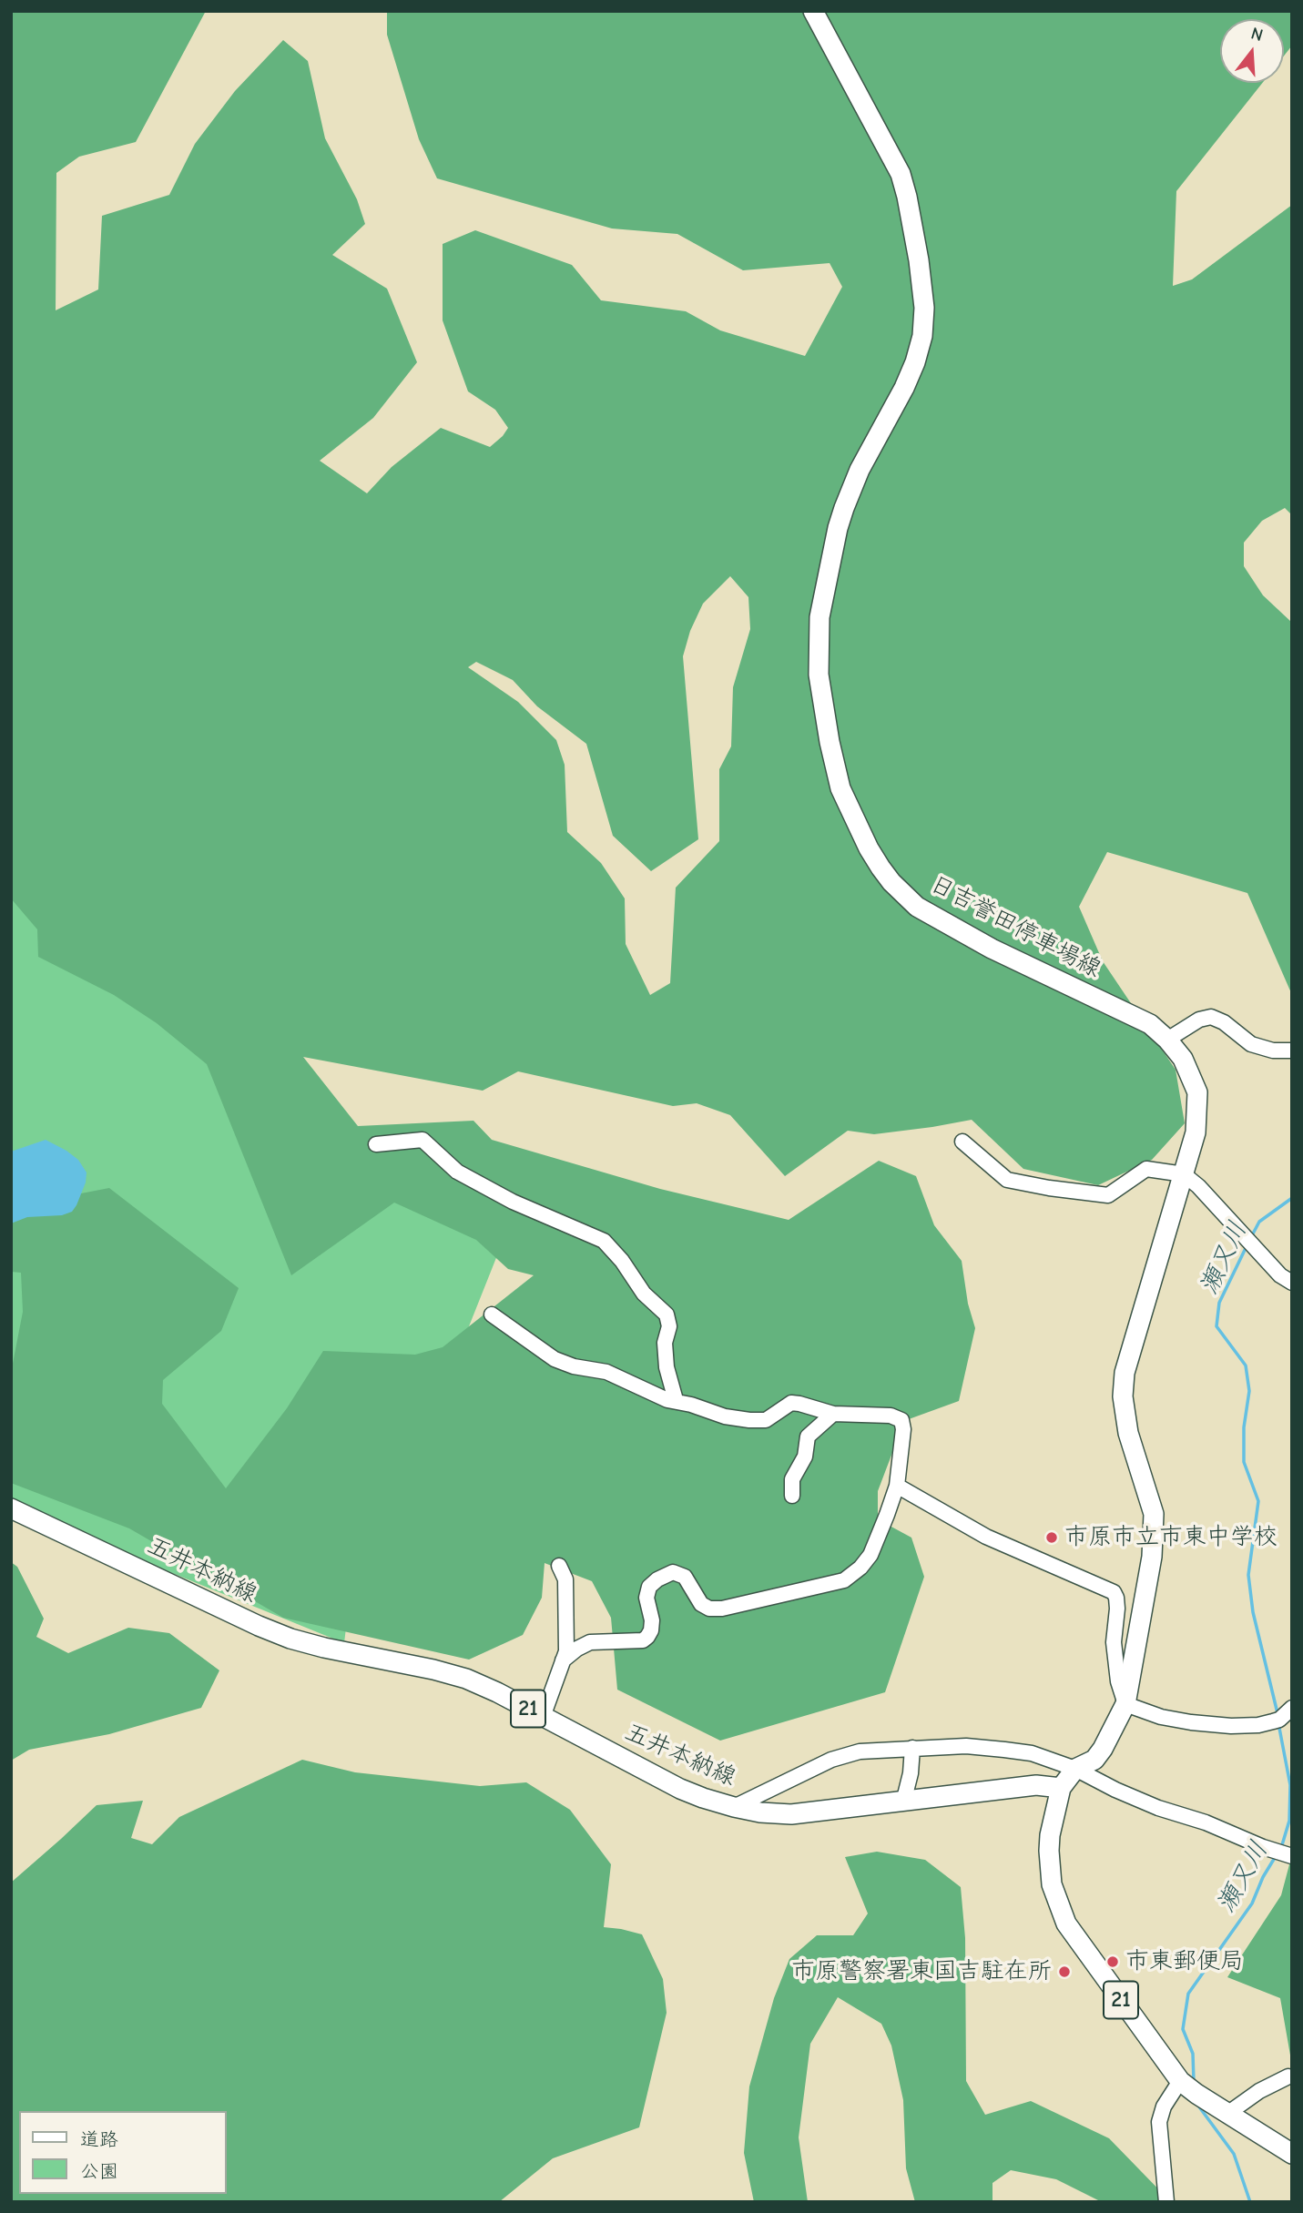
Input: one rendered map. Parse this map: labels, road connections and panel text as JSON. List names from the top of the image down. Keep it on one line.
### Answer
{"streets":{"main road":["日吉誉田停車場線","五井本納線","21"]},"crossings":[["日吉誉田停車場線","五井本納線"],["日吉誉田停車場線","21"],["五井本納線","21"]],"water":["瀬又川"],"places":["市原市立市東中学校","市東郵便局","市原警察署東国吉駐在所"],"legend":["道路","公園"],"north":"top"}
